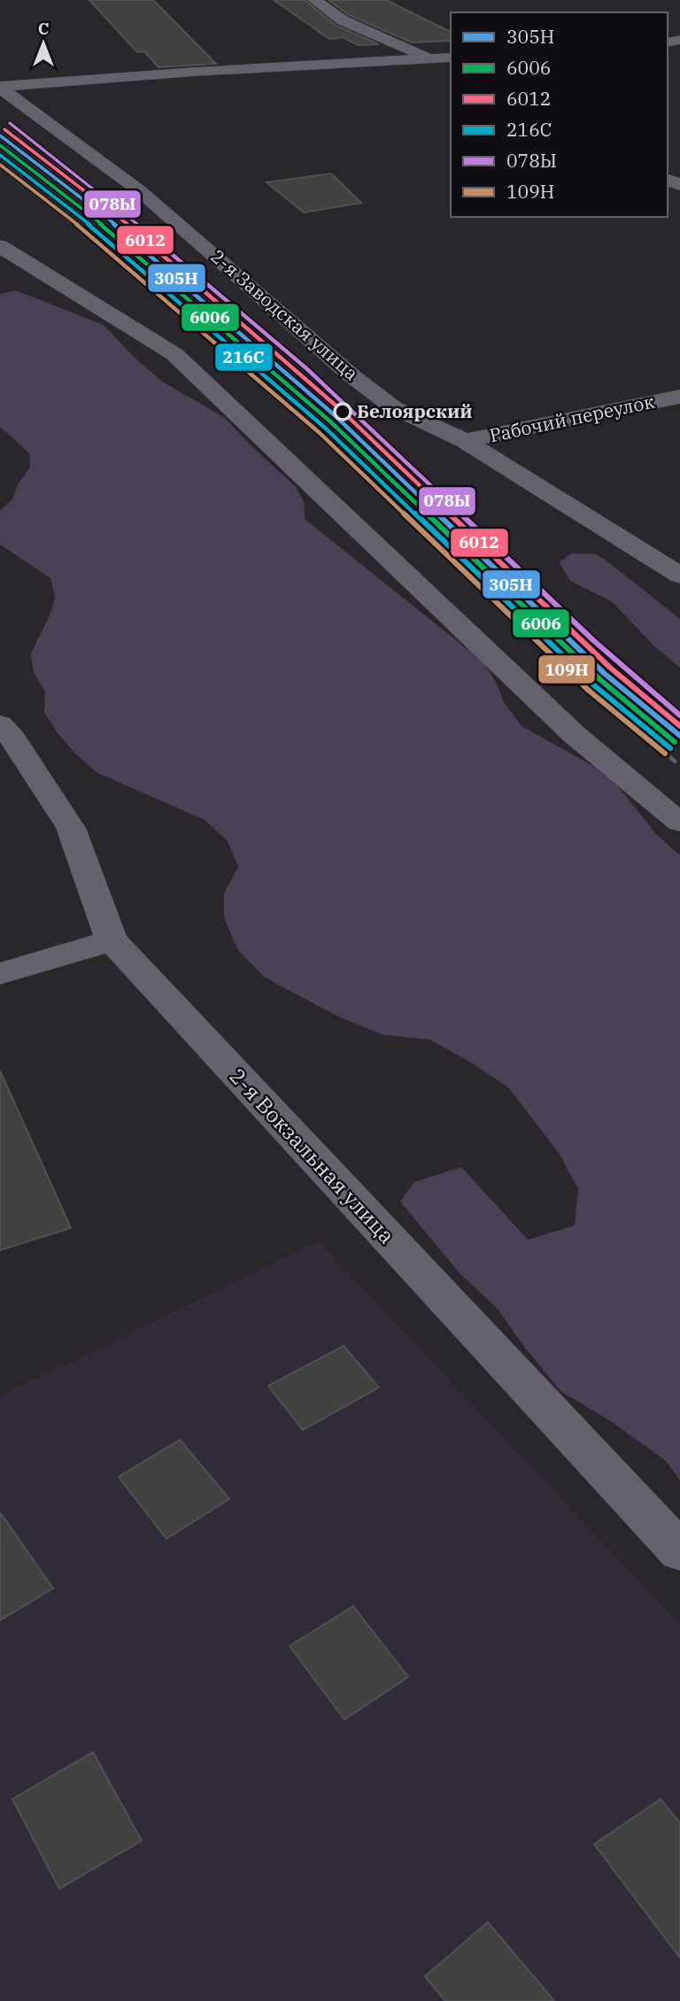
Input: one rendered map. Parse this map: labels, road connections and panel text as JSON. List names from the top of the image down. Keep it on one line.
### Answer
{"streets":{"street":["2-я Заводская улица","Рабочий переулок","2-я Вокзальная улица"]},"crossings":[["2-я Заводская улица","Рабочий переулок"]],"places":["Белоярский"],"lines":["transit line 078Ы","transit line 6012","transit line 305Н","transit line 6006","transit line 216С","transit line 109Н"],"legend":["305Н","6006","6012","216С","078Ы","109Н"],"north":"top"}
